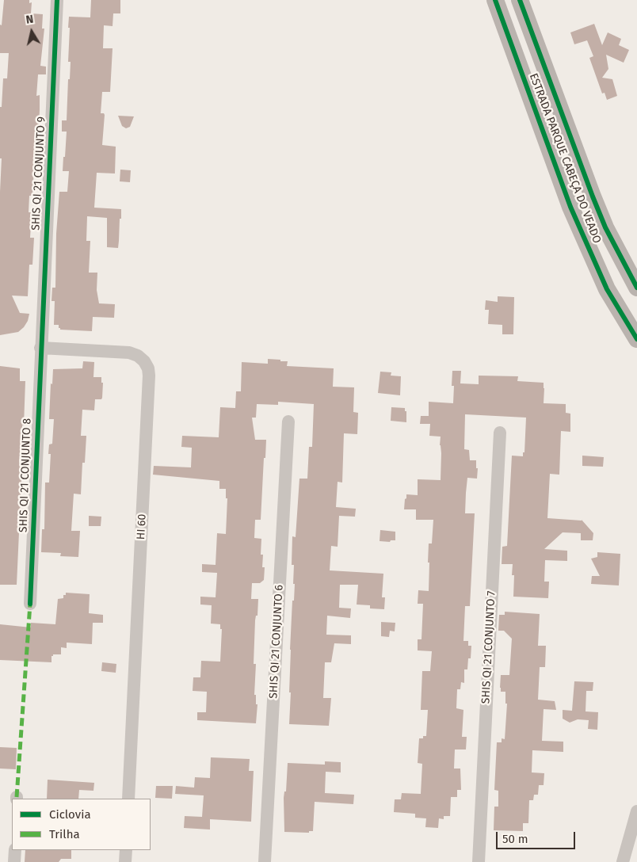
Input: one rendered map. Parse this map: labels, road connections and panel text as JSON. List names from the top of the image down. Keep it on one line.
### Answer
{"streets":{"main road":["ESTRADA PARQUE CABEÇA DO VEADO"],"street":["SHIS QI 21 CONJUNTO 9","SHIS QI 21 CONJUNTO 8","HI 60","SHIS QI 21 CONJUNTO 6","SHIS QI 21 CONJUNTO 7"]},"crossings":[["SHIS QI 21 CONJUNTO 9","SHIS QI 21 CONJUNTO 8"],["SHIS QI 21 CONJUNTO 9","HI 60"],["SHIS QI 21 CONJUNTO 8","HI 60"]],"legend":["Ciclovia","Trilha"],"scale_bar":"50 m","north":"top"}
